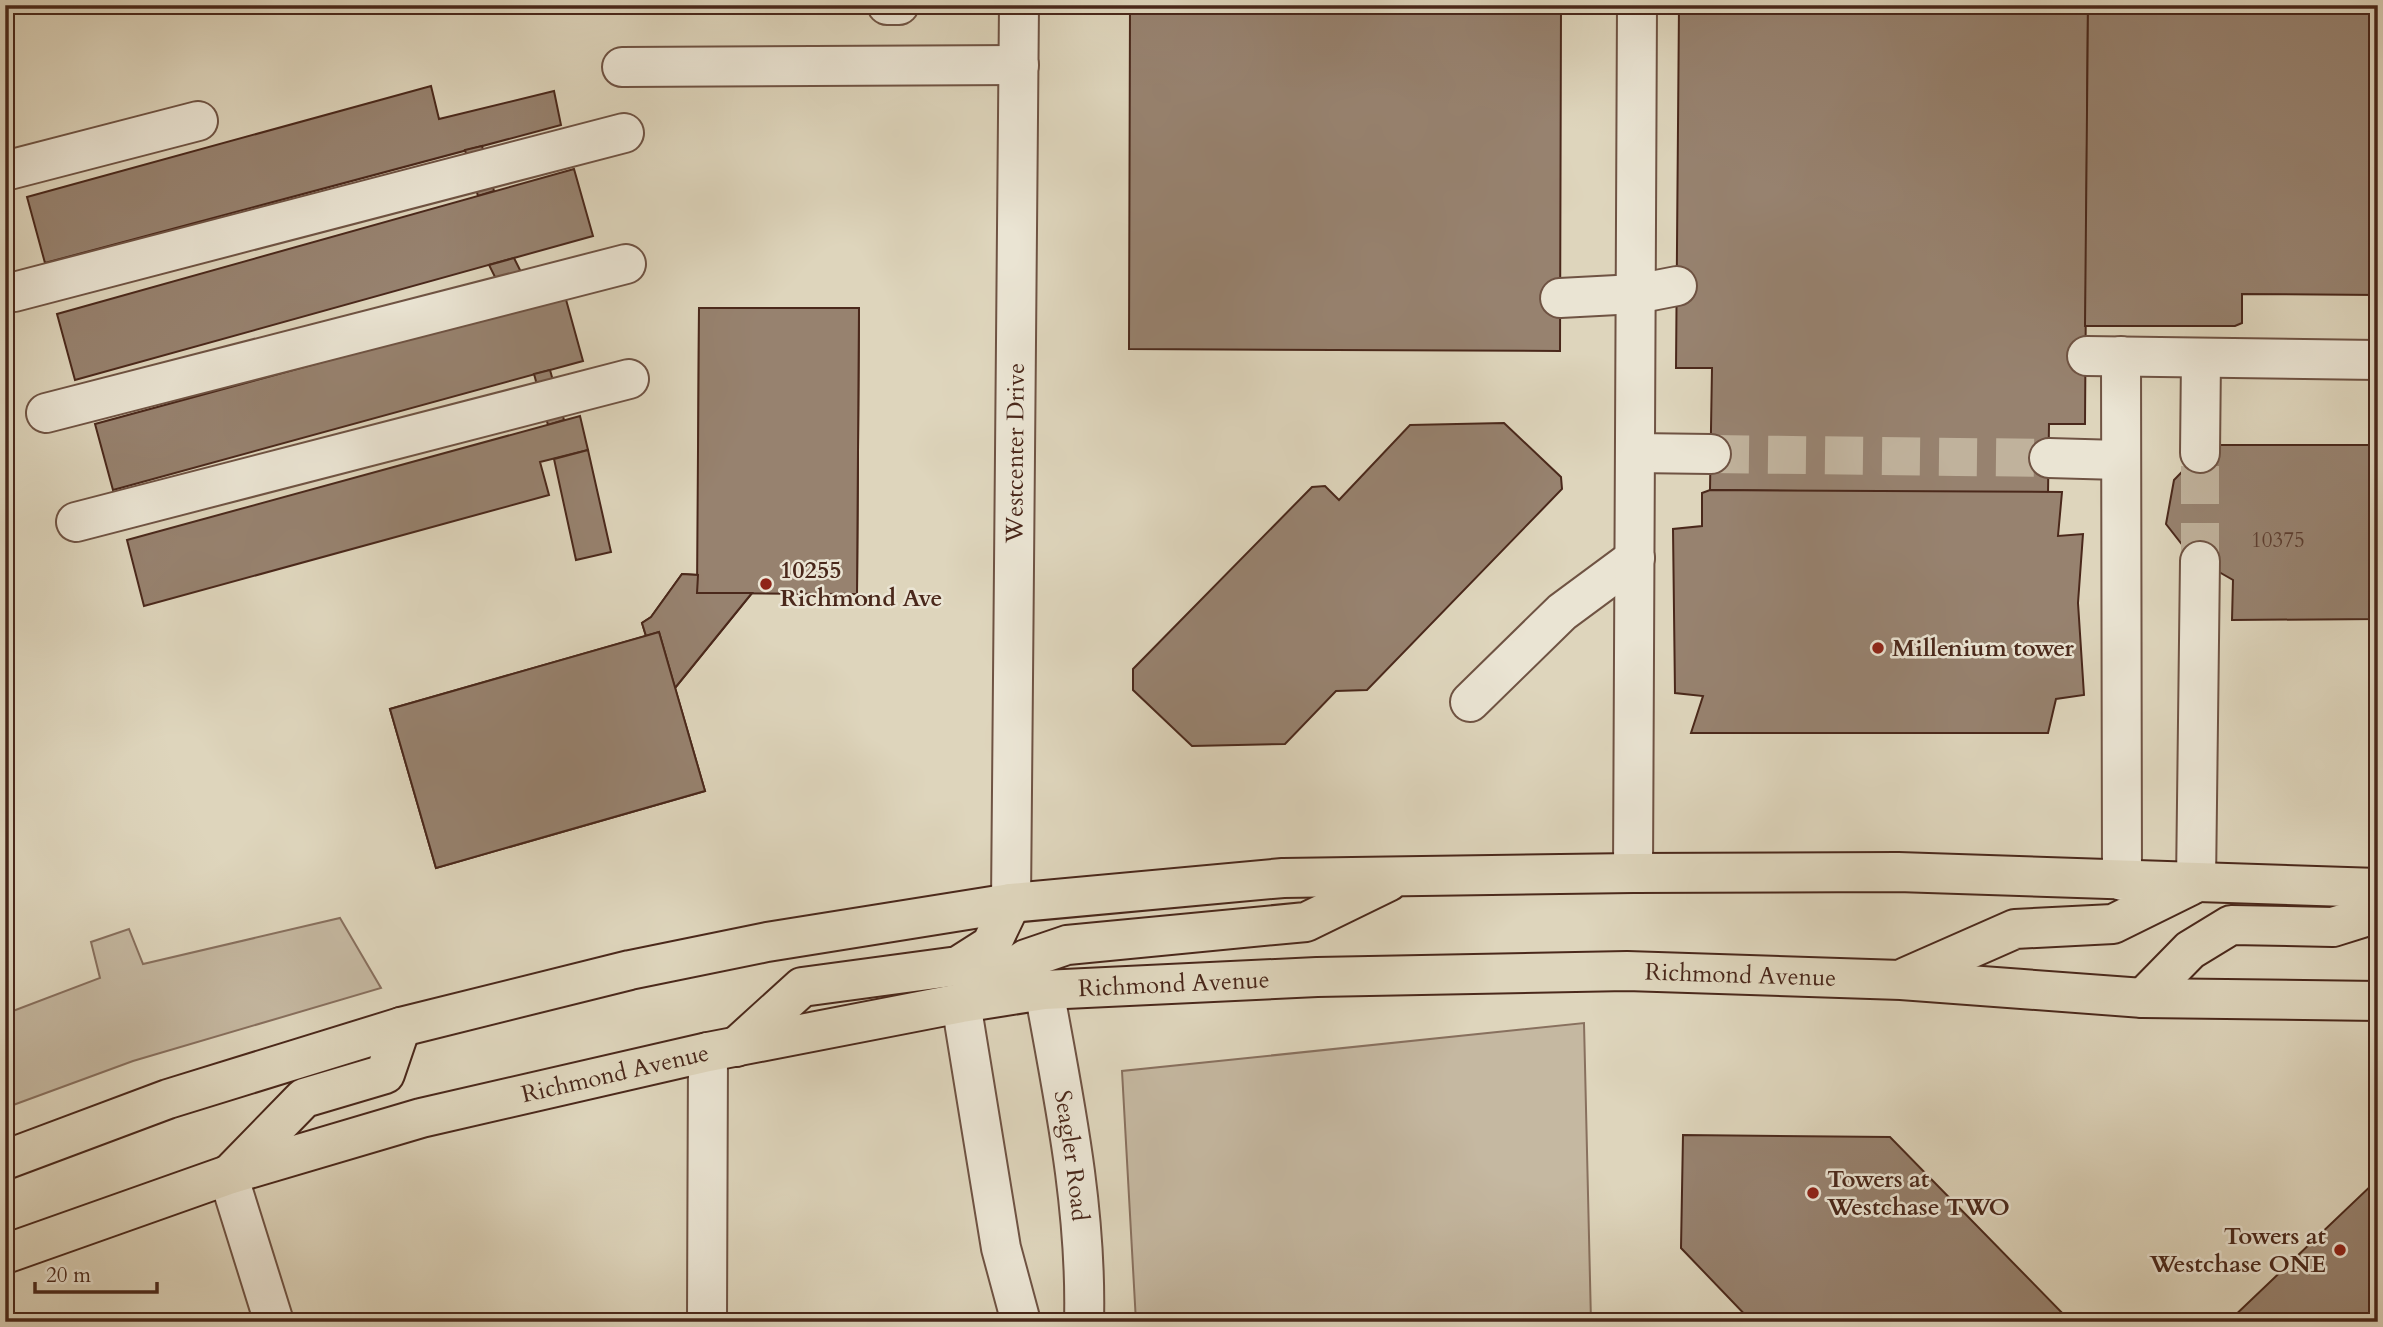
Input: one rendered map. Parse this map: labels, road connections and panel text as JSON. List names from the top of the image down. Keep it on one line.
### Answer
{"streets":{"main road":["Richmond Avenue"],"street":["Westcenter Drive","Seagler Road"]},"crossings":[["Richmond Avenue","Seagler Road"]],"places":["10255 Richmond Ave","Millenium tower","Towers at Westchase TWO","Towers at Westchase ONE"],"house_numbers":["10375"],"scale_bar":"20 m"}
